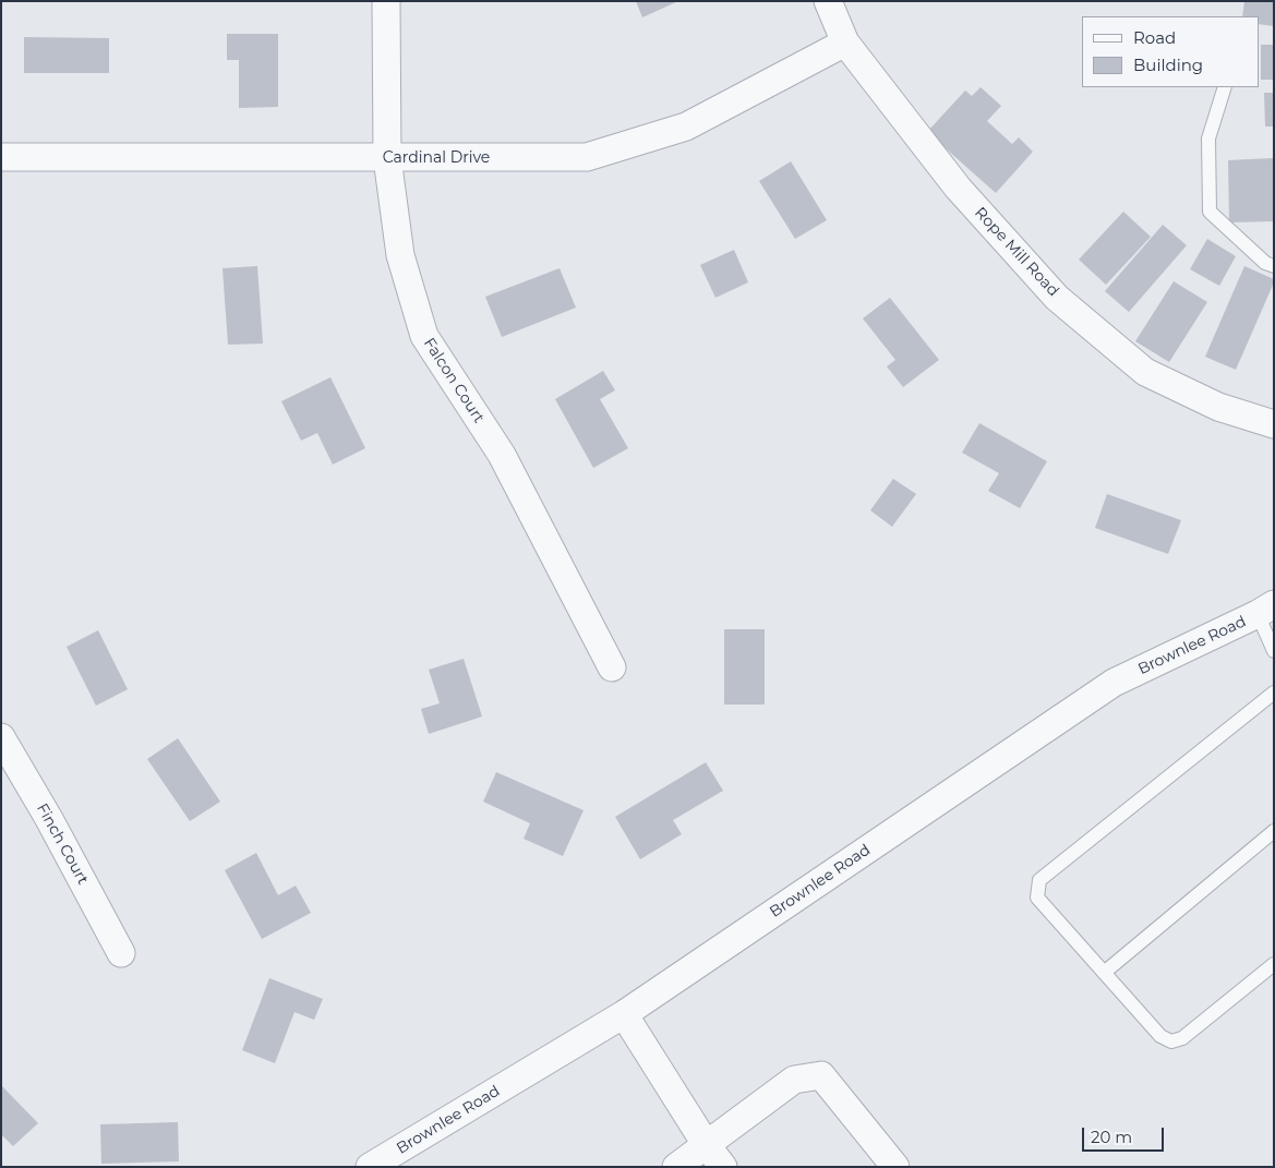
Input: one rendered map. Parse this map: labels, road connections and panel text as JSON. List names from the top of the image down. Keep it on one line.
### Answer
{"streets":{"street":["Cardinal Drive","Rope Mill Road","Falcon Court","Brownlee Road","Finch Court"]},"crossings":[["Cardinal Drive","Rope Mill Road"],["Cardinal Drive","Falcon Court"]],"legend":["Road","Building"],"scale_bar":"20 m"}
